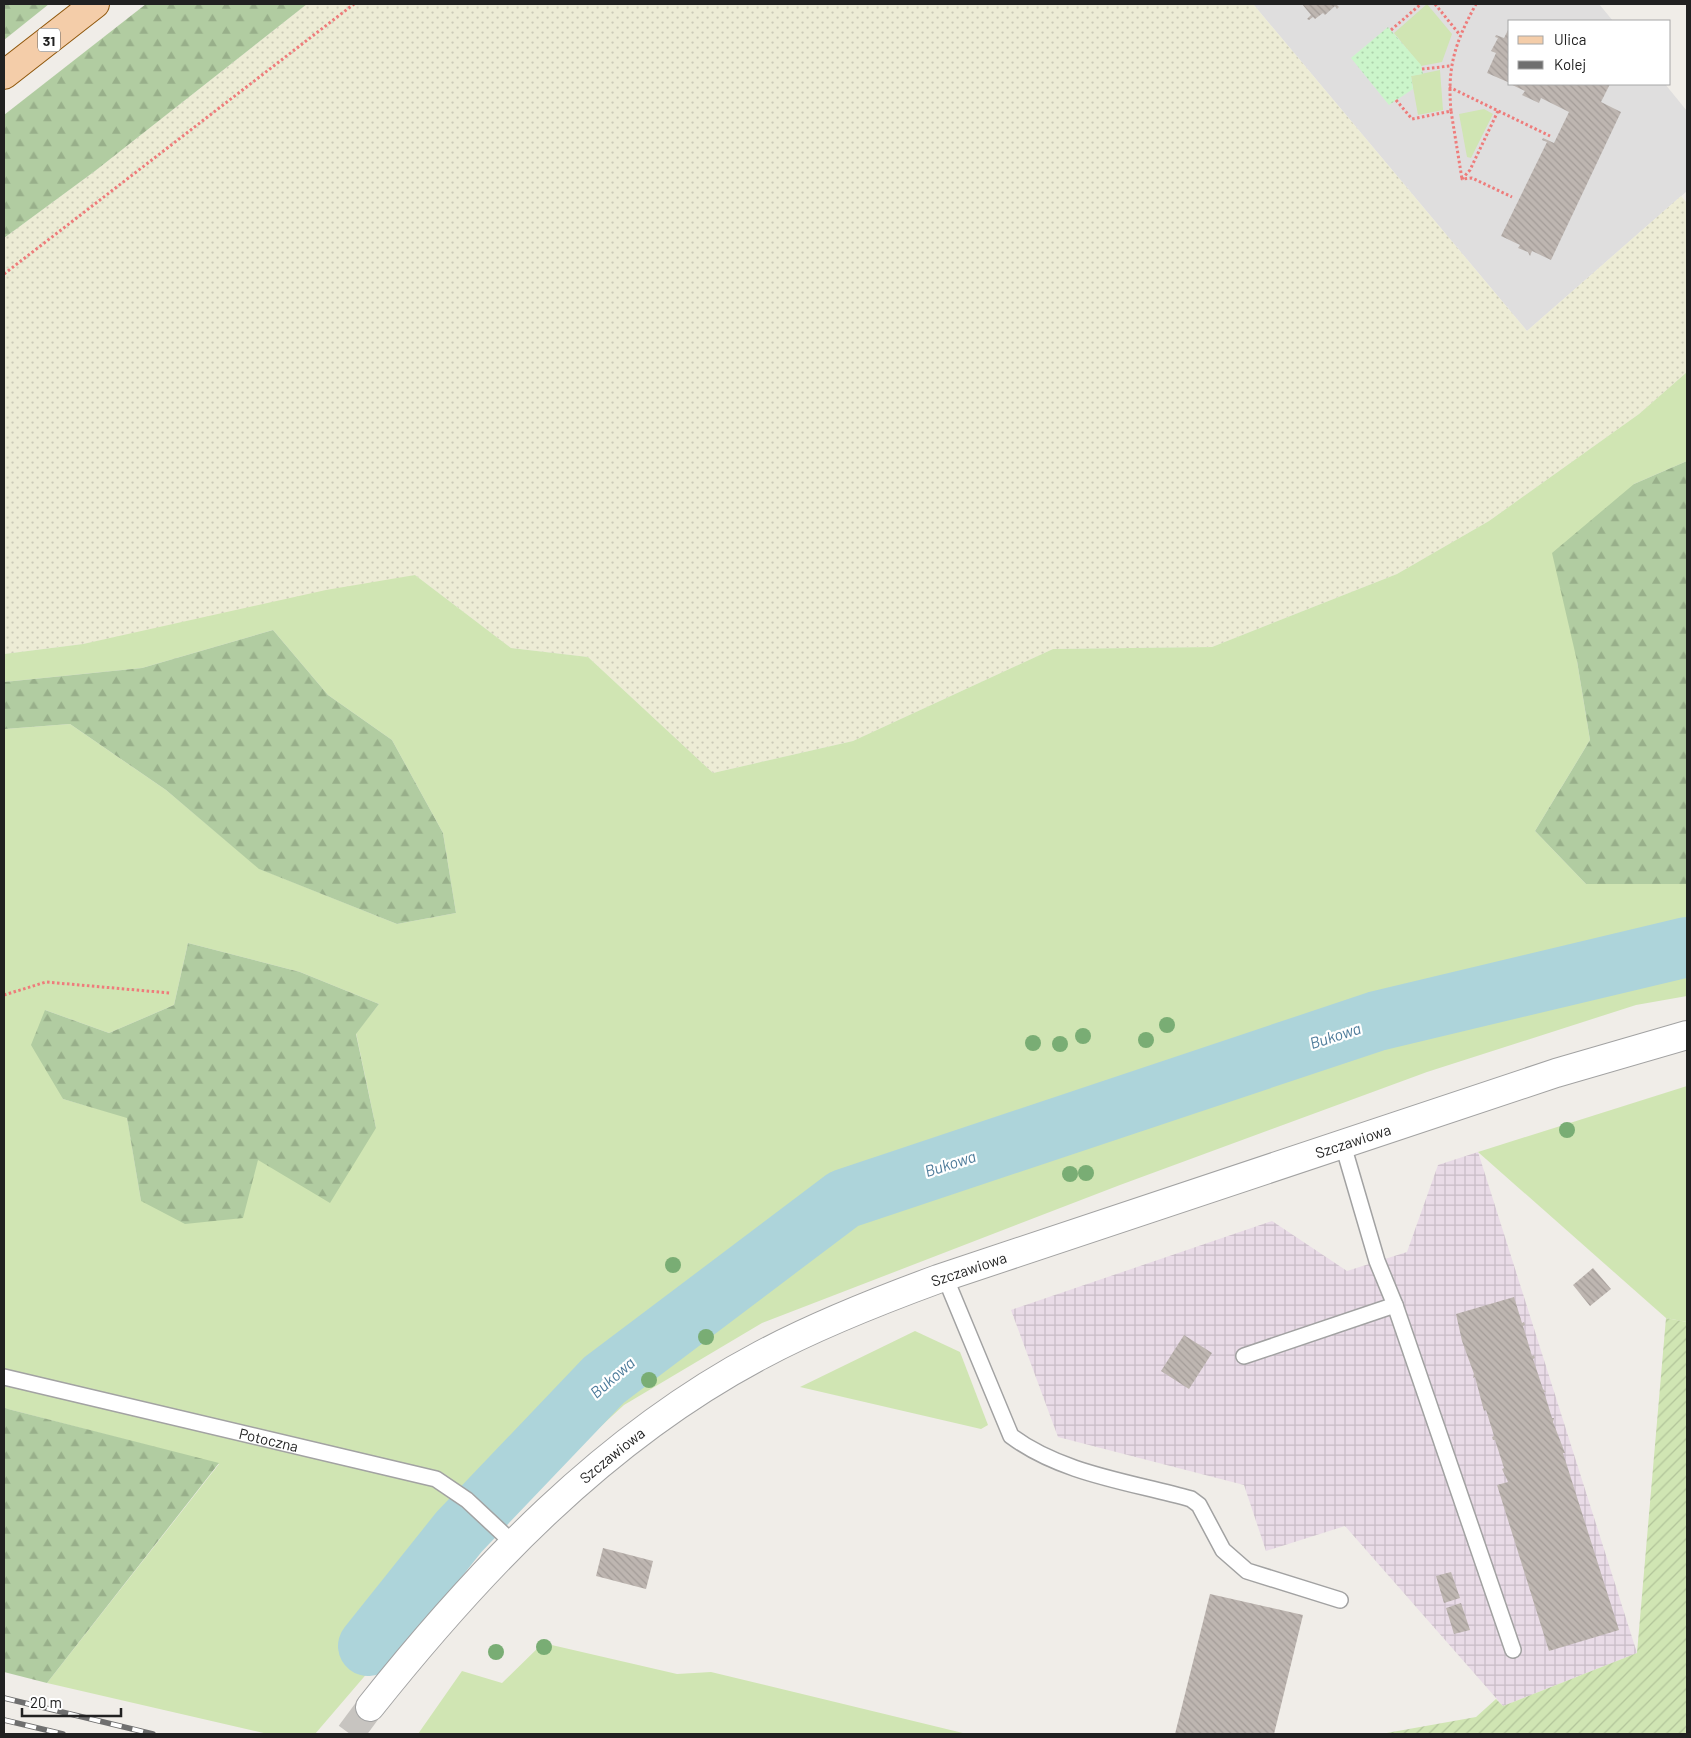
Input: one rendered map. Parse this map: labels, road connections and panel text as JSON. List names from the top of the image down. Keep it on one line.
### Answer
{"streets":{"main road":["31"],"street":["Szczawiowa"],"lane":["Potoczna"]},"crossings":[["Szczawiowa","Potoczna"]],"water":["Bukowa"],"legend":["Ulica","Kolej"],"scale_bar":"20 m"}
